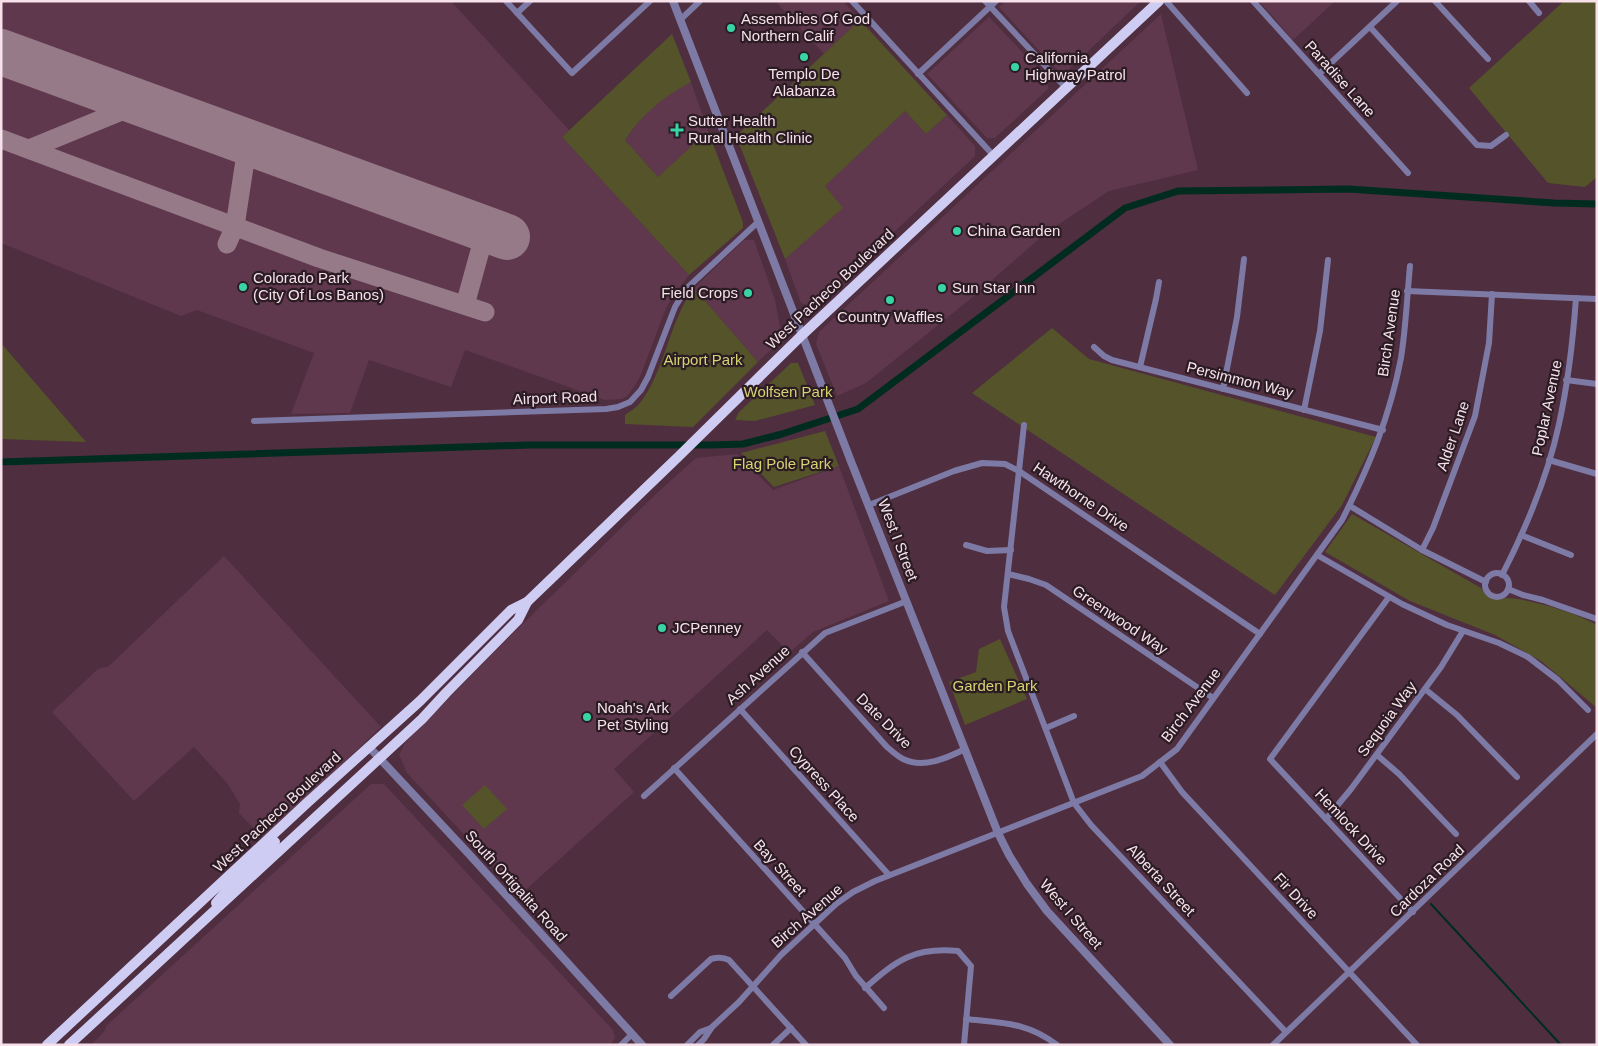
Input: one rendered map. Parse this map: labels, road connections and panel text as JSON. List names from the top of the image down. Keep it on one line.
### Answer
{"streets":{"highway":["West Pacheco Boulevard"],"street":["Paradise Lane","Birch Avenue","Persimmon Way","Airport Road","Poplar Avenue","Alder Lane","Hawthorne Drive","West I Street","Greenwood Way","Ash Avenue","Sequoia Way","Date Drive","Cypress Place","Hemlock Drive","Bay Street","Alberta Street","Cardoza Road","South Ortigalita Road","Fir Drive"]},"crossings":[["West Pacheco Boulevard","West I Street"],["West Pacheco Boulevard","South Ortigalita Road"],["Birch Avenue","Persimmon Way"],["Birch Avenue","Hawthorne Drive"],["Birch Avenue","West I Street"],["Birch Avenue","Greenwood Way"],["Birch Avenue","Cypress Place"],["Birch Avenue","Bay Street"],["Birch Avenue","Alberta Street"],["Birch Avenue","Fir Drive"],["Airport Road","West I Street"],["Hawthorne Drive","West I Street"],["Hawthorne Drive","Alberta Street"],["West I Street","Ash Avenue"],["West I Street","Date Drive"],["Greenwood Way","Alberta Street"],["Ash Avenue","Date Drive"],["Ash Avenue","Cypress Place"],["Ash Avenue","Bay Street"],["Sequoia Way","Hemlock Drive"],["Hemlock Drive","Cardoza Road"],["Alberta Street","Cardoza Road"],["Cardoza Road","Fir Drive"]],"parks":["Airport Park","Wolfsen Park","Flag Pole Park","Garden Park"],"places":{"other":["Assemblies Of God Northern Calif","Templo De Alabanza","California Highway Patrol","China Garden","Colorado Park (City Of Los Banos)","Sun Star Inn","Field Crops","Country Waffles","JCPenney","Noah's Ark Pet Styling"],"health":["Sutter Health Rural Health Clinic"]}}
